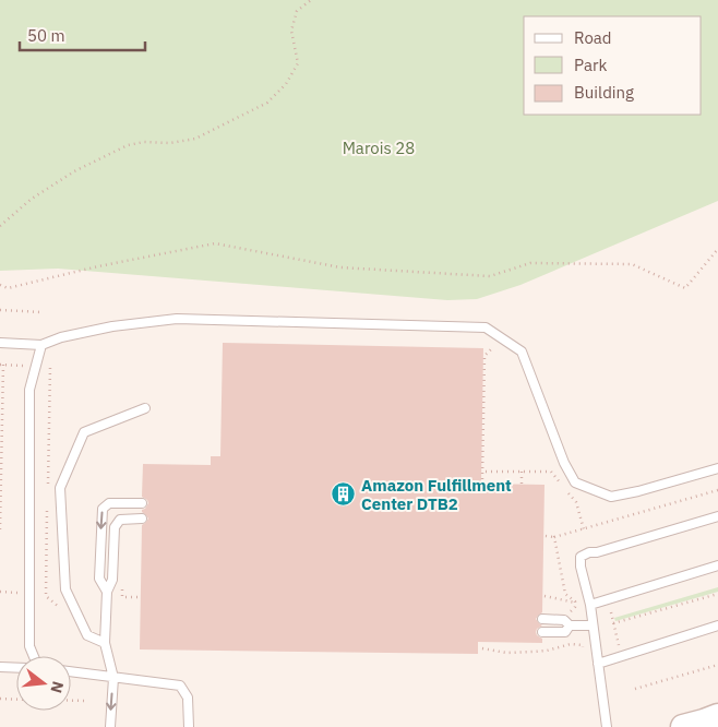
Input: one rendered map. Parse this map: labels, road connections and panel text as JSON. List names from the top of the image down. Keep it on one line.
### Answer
{"parks":["Marois 28"],"places":{"building":["Amazon Fulfillment Center DTB2"]},"legend":["Road","Park","Building"],"scale_bar":"50 m","north":"right"}
